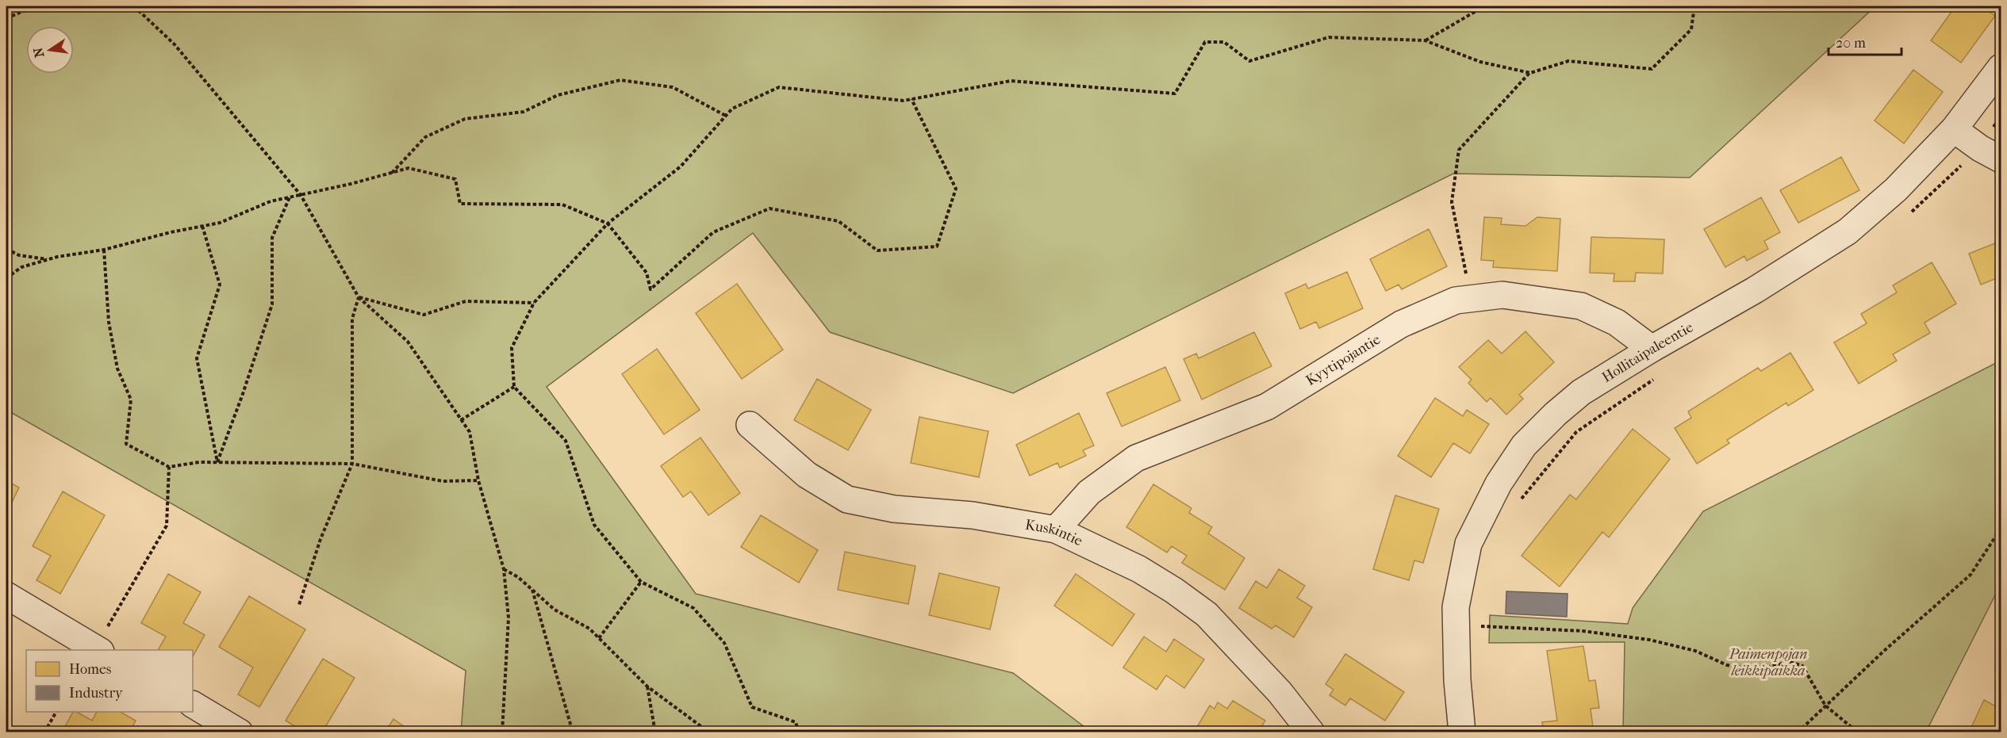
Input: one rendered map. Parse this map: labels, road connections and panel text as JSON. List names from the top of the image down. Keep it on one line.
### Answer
{"streets":{"street":["Hollitaipaleentie","Kyytipojantie","Kuskintie"]},"crossings":[["Hollitaipaleentie","Kyytipojantie"],["Kyytipojantie","Kuskintie"]],"parks":["Paimenpojan leikkipaikka"],"legend":["Homes","Industry"],"scale_bar":"20 m","north":"left"}
